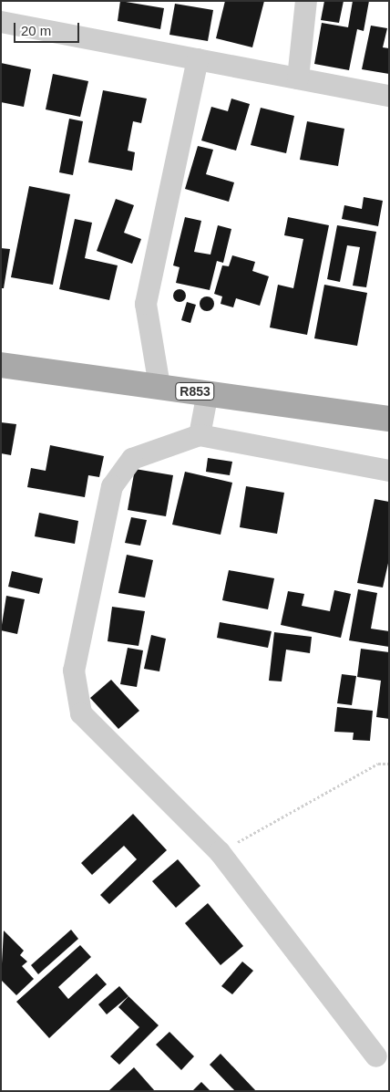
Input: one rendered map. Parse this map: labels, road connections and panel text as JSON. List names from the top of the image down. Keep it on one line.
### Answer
{"streets":{"main road":["R853"]},"scale_bar":"20 m"}
